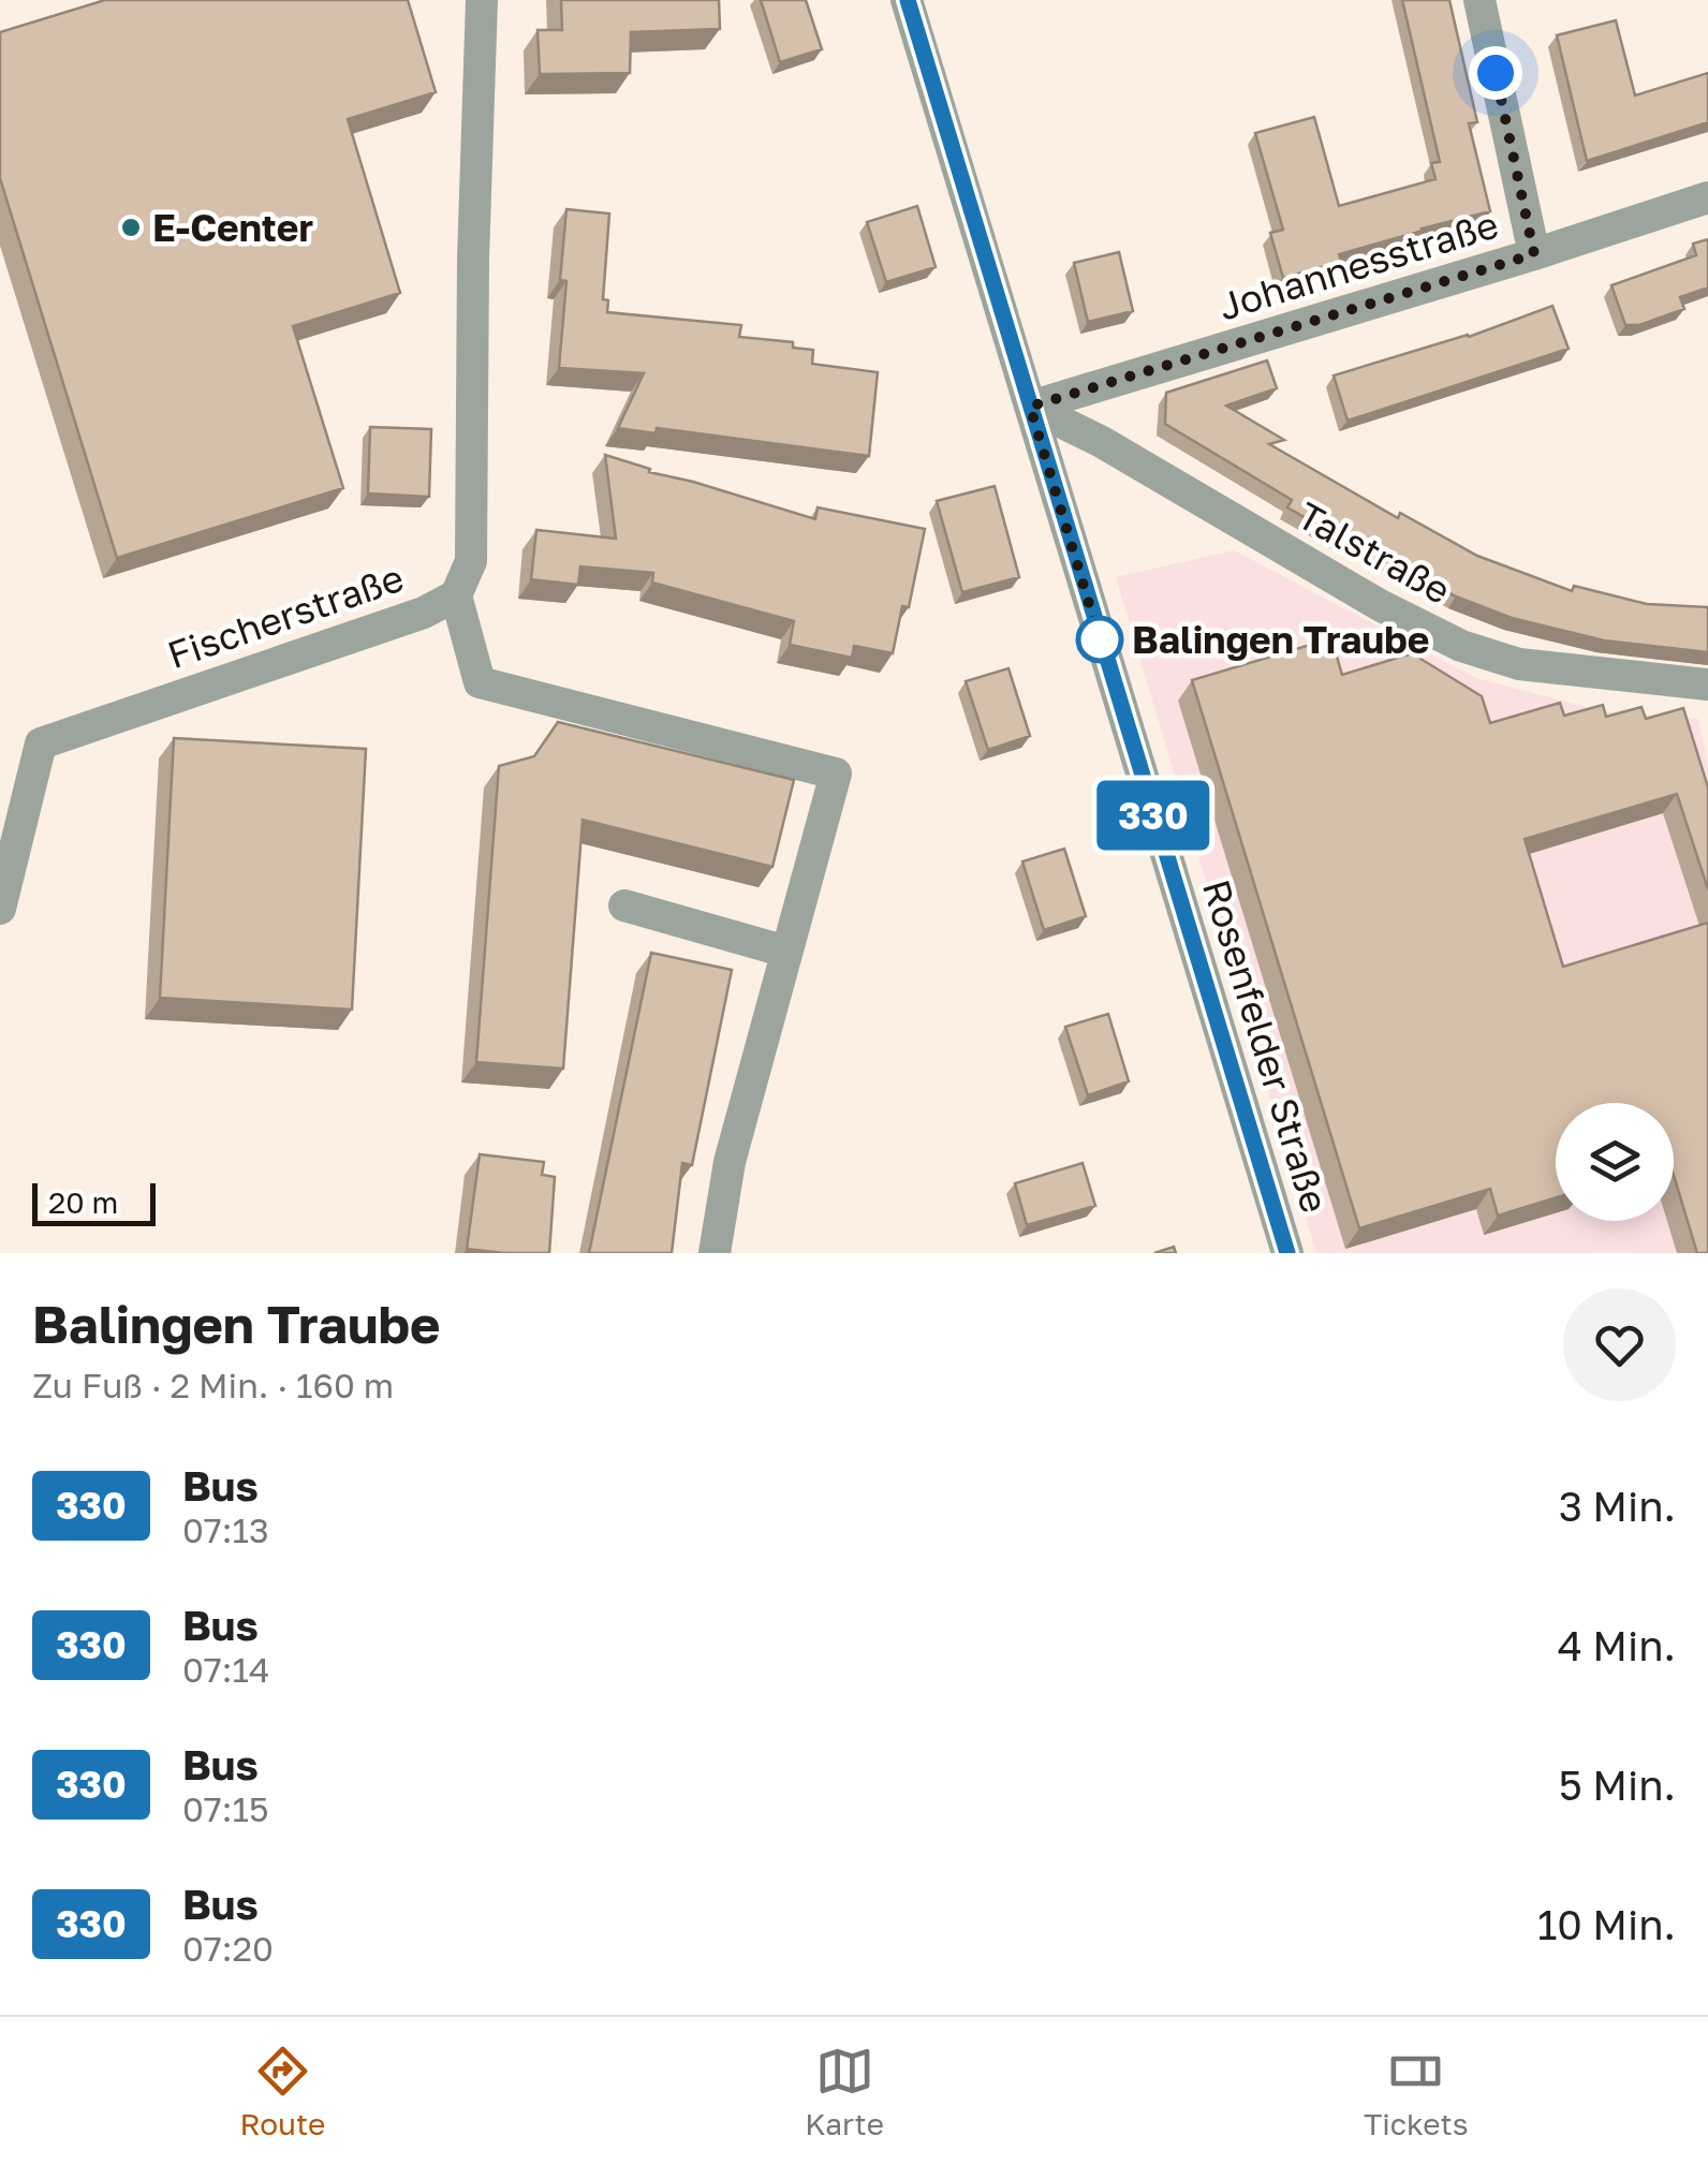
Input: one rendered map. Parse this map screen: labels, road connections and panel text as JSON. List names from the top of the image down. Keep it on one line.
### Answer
{"streets":{"street":["Johannesstraße","Talstraße","Fischerstraße","Rosenfelder Straße"]},"crossings":[["Johannesstraße","Talstraße"],["Johannesstraße","Rosenfelder Straße"],["Talstraße","Rosenfelder Straße"]],"places":["E-Center","Balingen Traube"],"lines":["bus line 330"],"scale_bar":"20 m","page":{"on_map":"330","scale":"20 m","heading":["Balingen Traube","Zu Fuß · 2 Min. · 160 m"],"list":[{"mark":"330","name":"Bus","note":"07:13","value":"3 Min."},{"mark":"330","name":"Bus","note":"07:14","value":"4 Min."},{"mark":"330","name":"Bus","note":"07:15","value":"5 Min."},{"mark":"330","name":"Bus","note":"07:20","value":"10 Min."}],"tabs":["Route","Karte","Tickets"]}}
